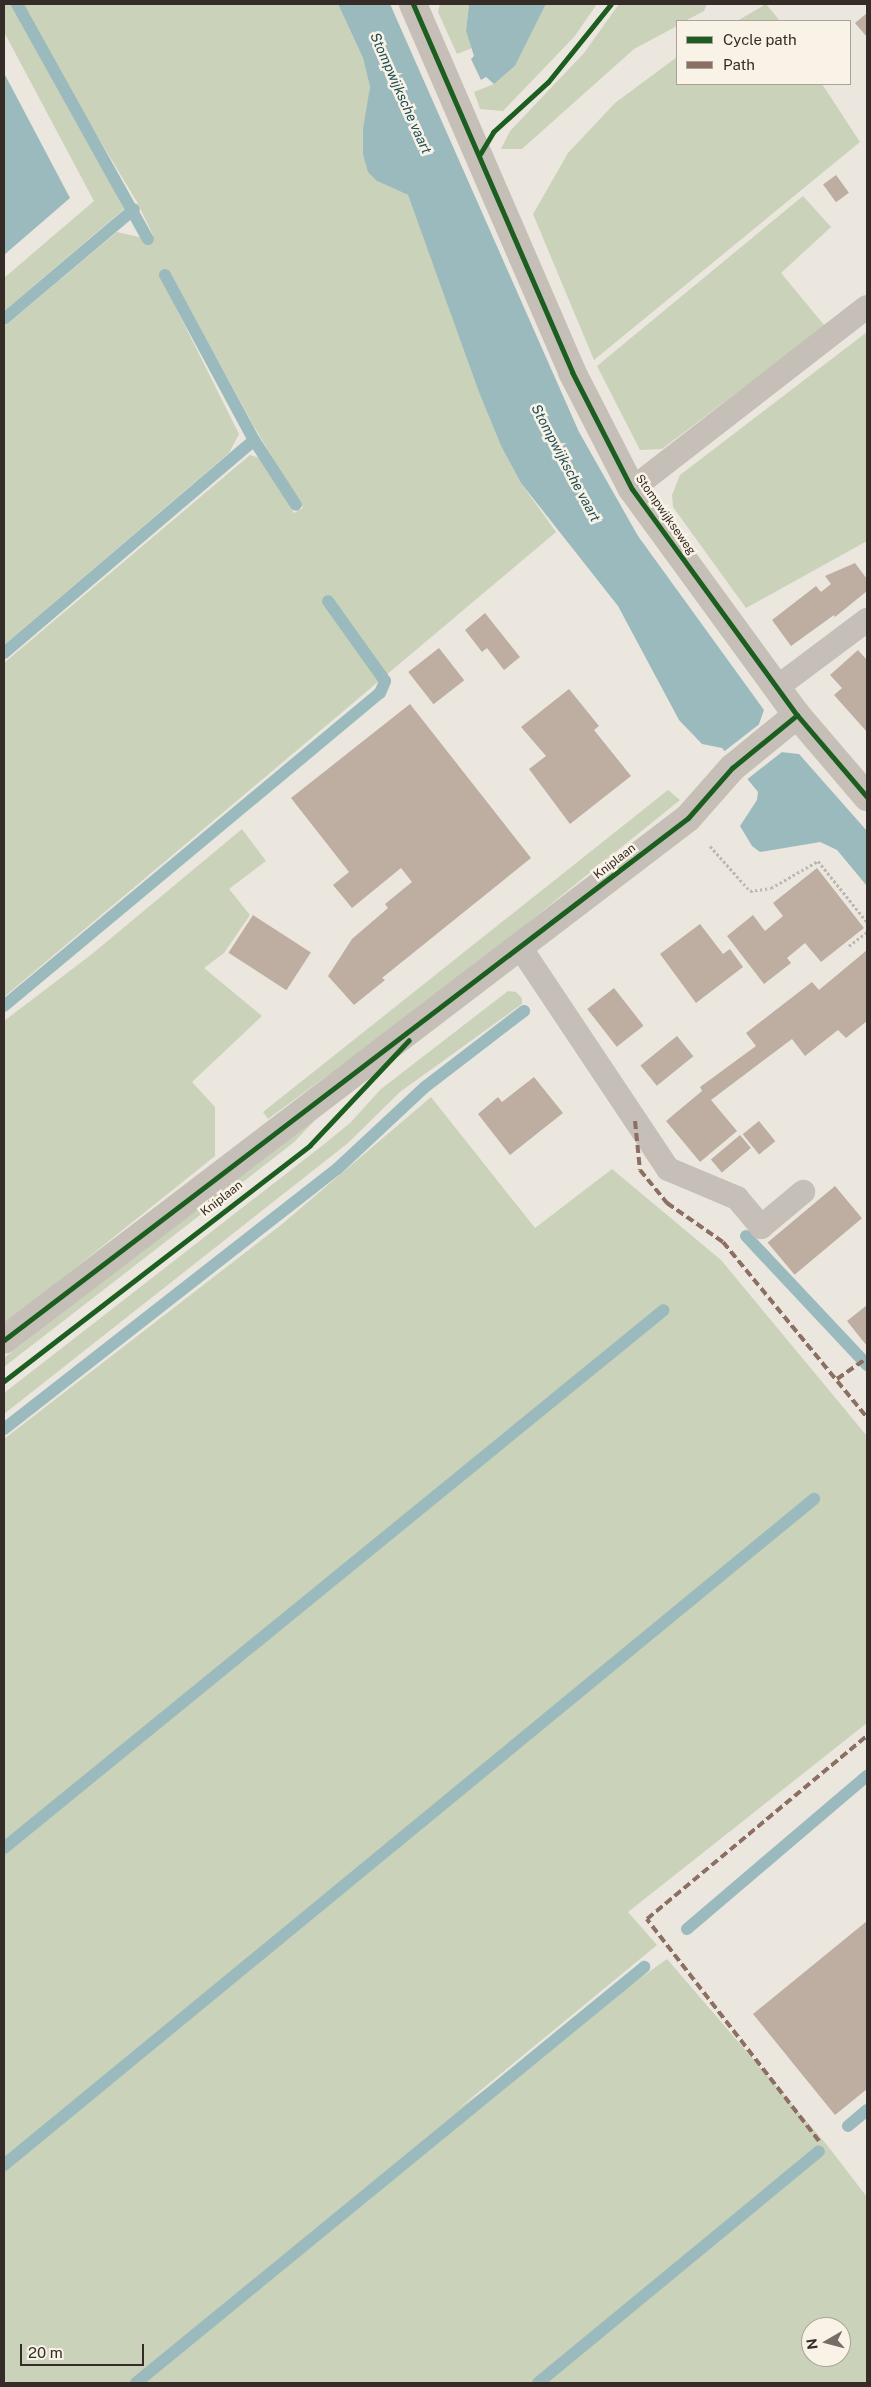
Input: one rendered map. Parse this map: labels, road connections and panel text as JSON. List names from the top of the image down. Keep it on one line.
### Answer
{"streets":{"street":["Stompwijkseweg","Kniplaan"]},"crossings":[["Stompwijkseweg","Kniplaan"]],"water":["Stompwijksche vaart"],"legend":["Cycle path","Path"],"scale_bar":"20 m","north":"left"}
